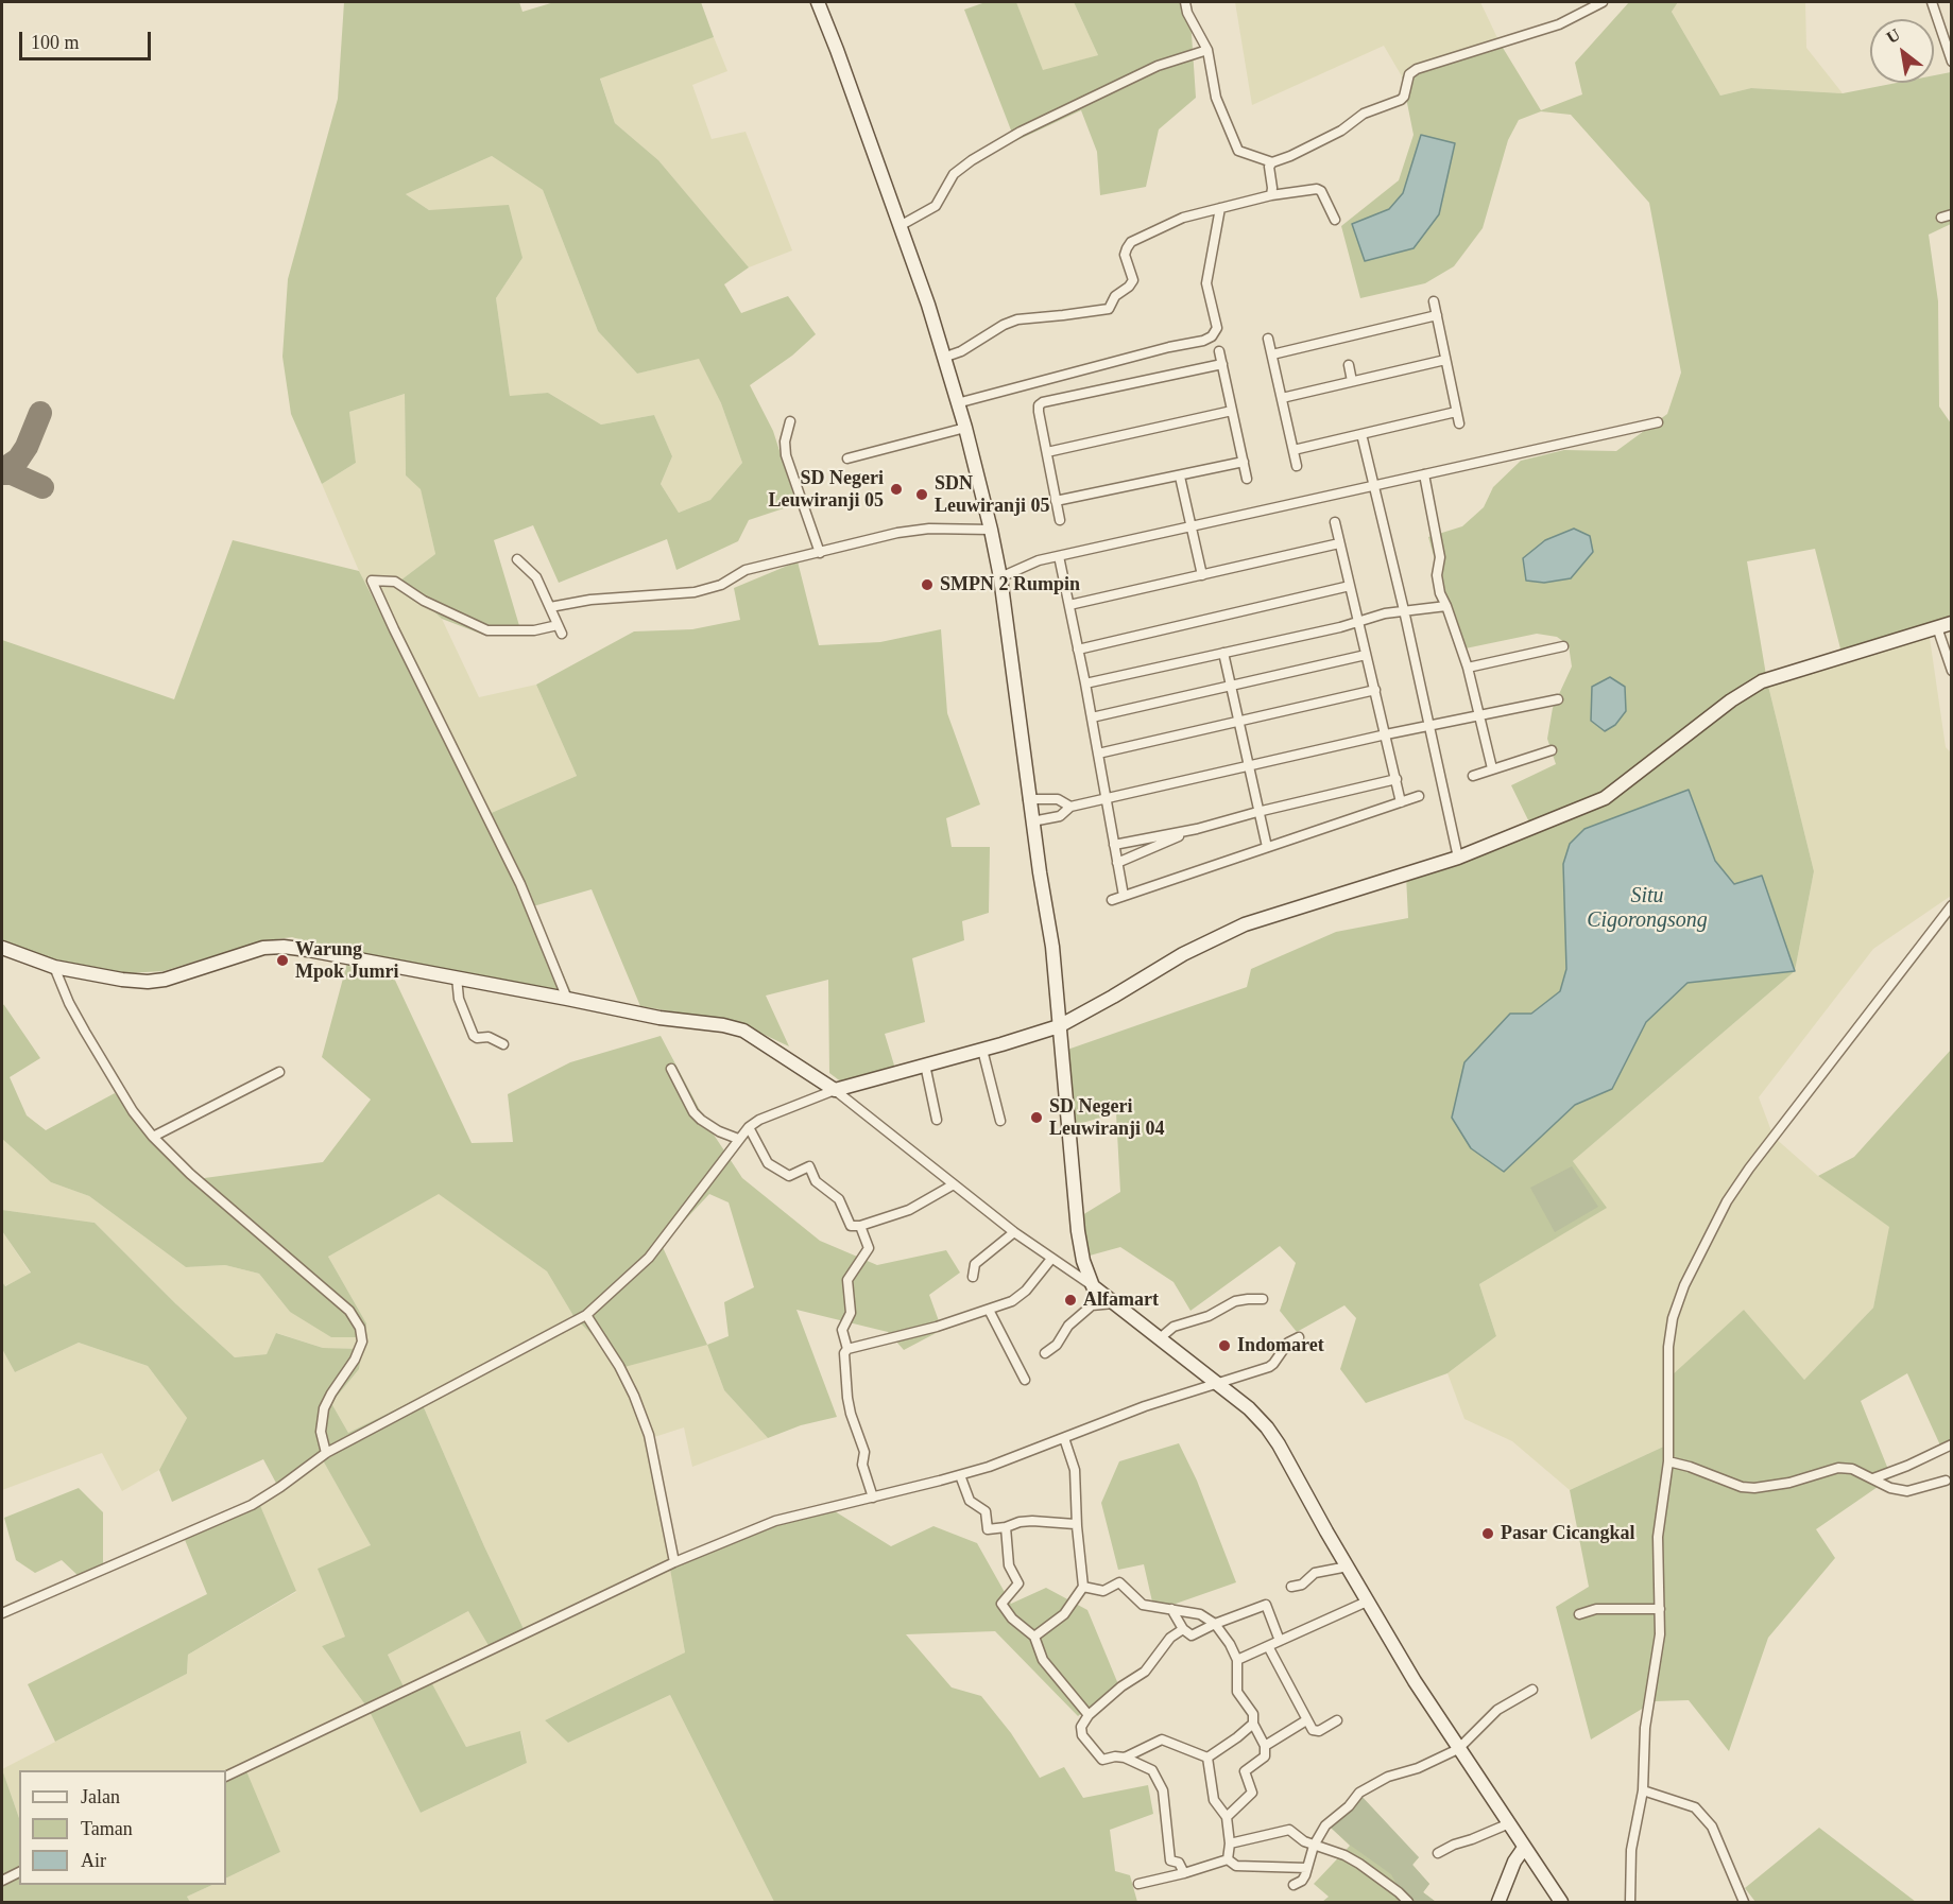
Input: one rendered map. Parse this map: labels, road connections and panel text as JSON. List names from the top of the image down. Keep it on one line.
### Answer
{"water":["Situ Cigorongsong"],"places":["SD Negeri Leuwiranji 05","SDN Leuwiranji 05","SMPN 2 Rumpin","Warung Mpok Jumri","SD Negeri Leuwiranji 04","Alfamart","Indomaret","Pasar Cicangkal"],"legend":["Jalan","Taman","Air"],"scale_bar":"100 m","north":"top left"}
